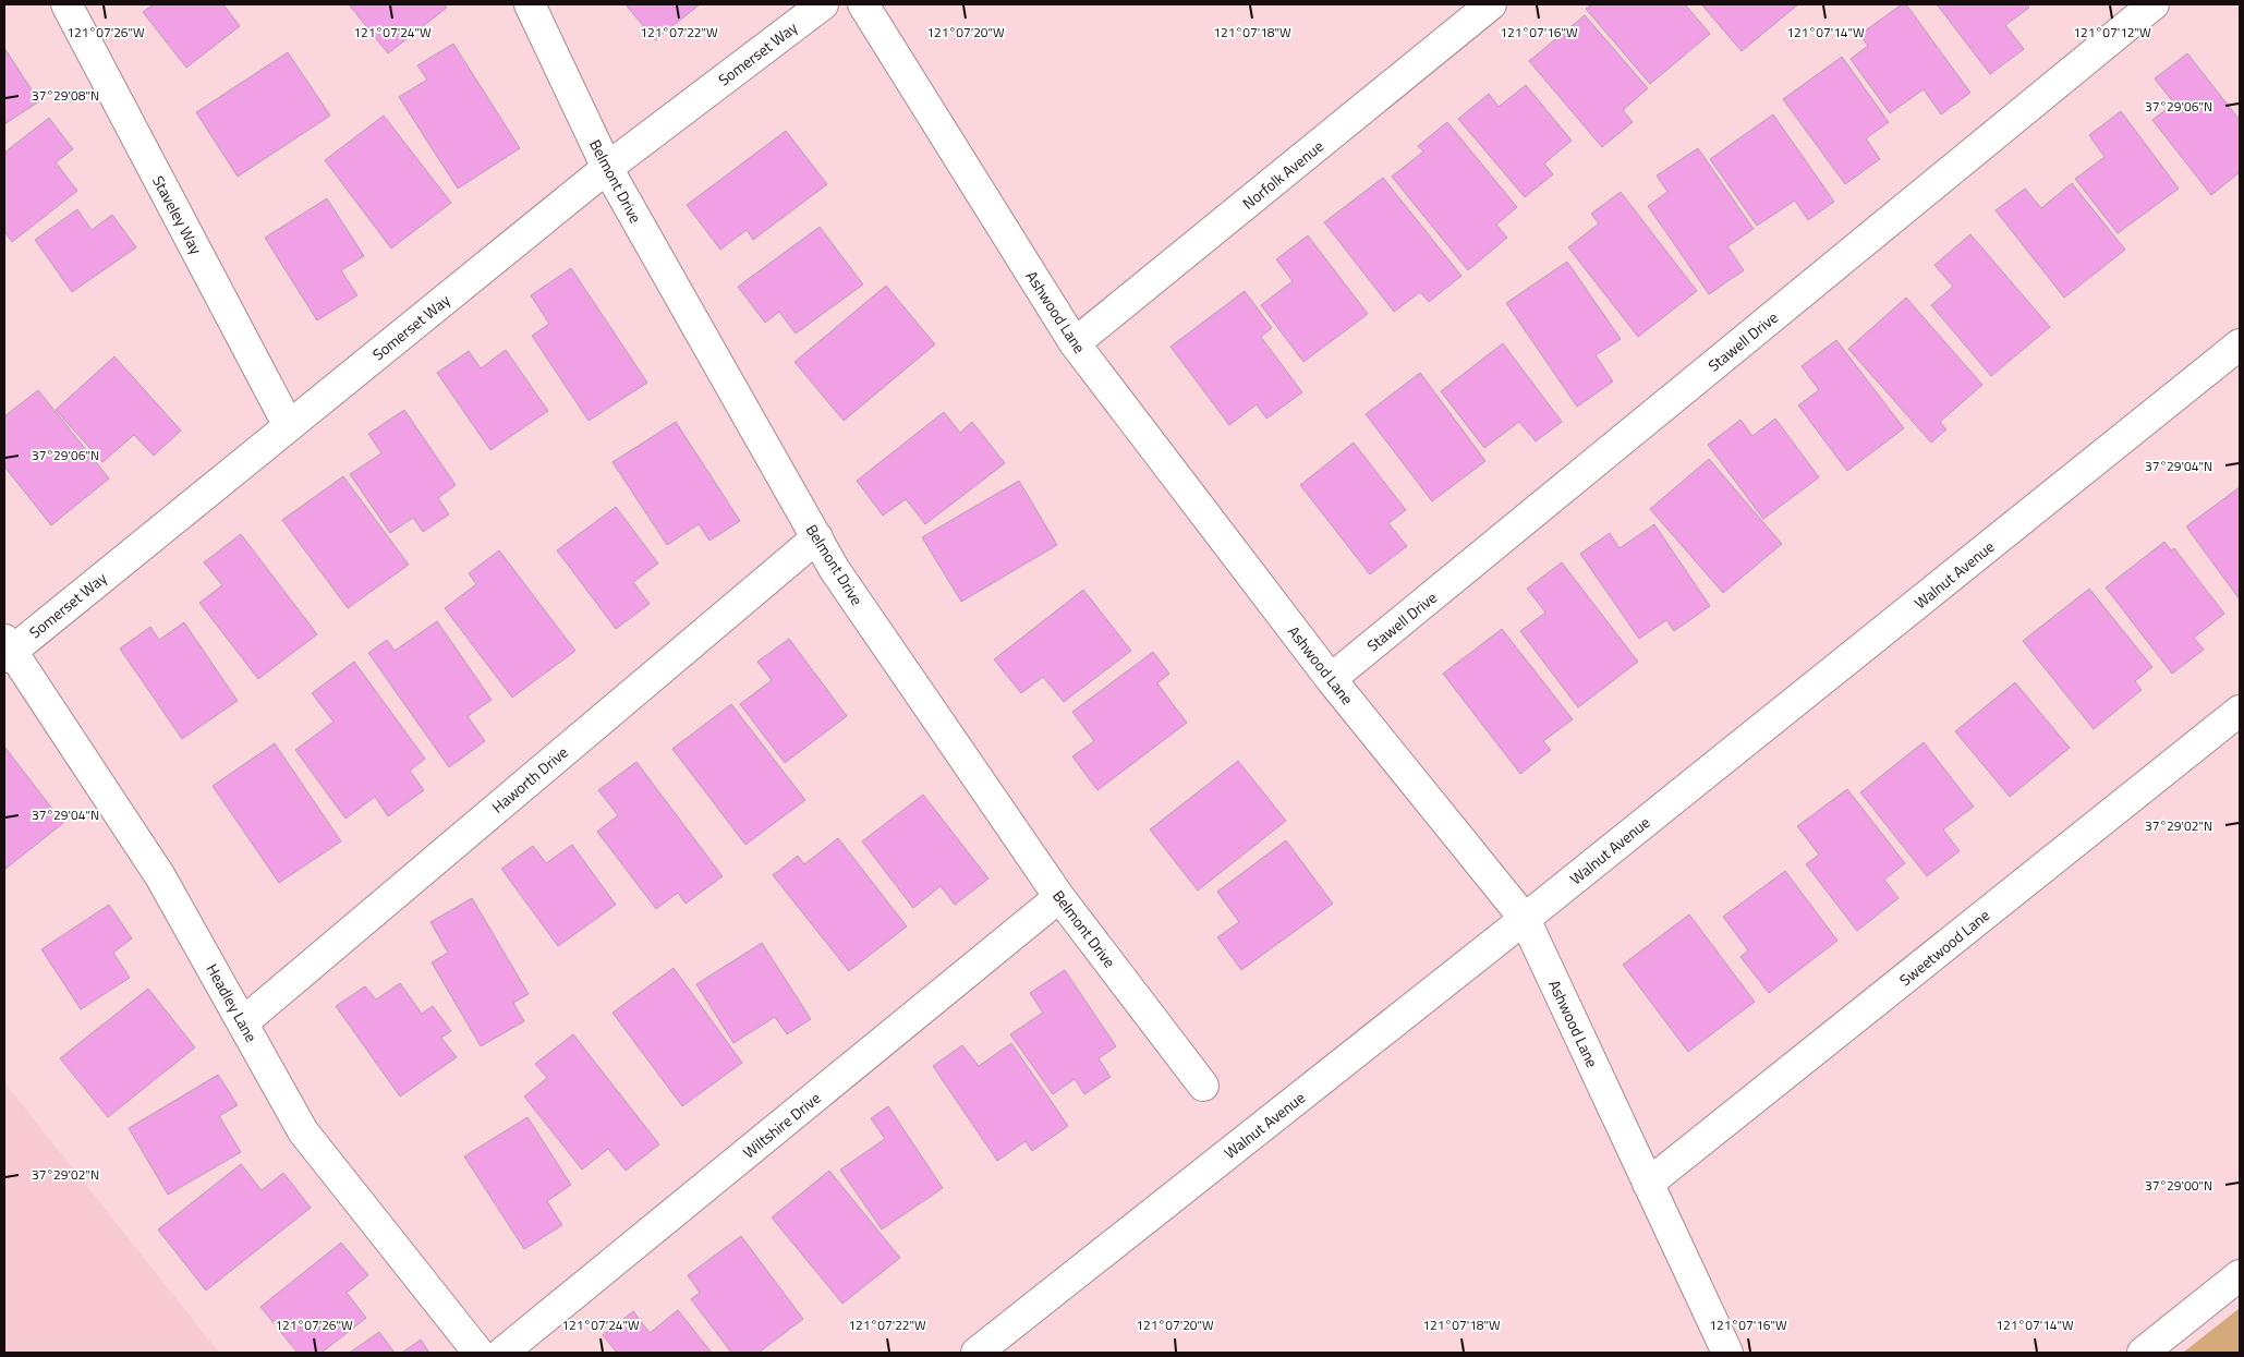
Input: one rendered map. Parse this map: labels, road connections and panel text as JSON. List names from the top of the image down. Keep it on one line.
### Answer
{"streets":{"street":["Somerset Way","Norfolk Avenue","Belmont Drive","Staveley Way","Ashwood Lane","Stawell Drive","Walnut Avenue","Haworth Drive","Sweetwood Lane","Headley Lane","Wiltshire Drive"]},"crossings":[["Somerset Way","Belmont Drive"],["Somerset Way","Staveley Way"],["Somerset Way","Headley Lane"],["Norfolk Avenue","Ashwood Lane"],["Belmont Drive","Haworth Drive"],["Belmont Drive","Wiltshire Drive"],["Ashwood Lane","Stawell Drive"],["Ashwood Lane","Walnut Avenue"],["Ashwood Lane","Sweetwood Lane"],["Haworth Drive","Headley Lane"]],"coordinates":["121°07'18\"W","121°07'26\"W","121°07'24\"W","121°07'22\"W","121°07'20\"W","121°07'16\"W","121°07'14\"W","121°07'12\"W","37°29'08\"N","37°29'06\"N","37°29'04\"N","37°29'02\"N","37°29'00\"N"]}
